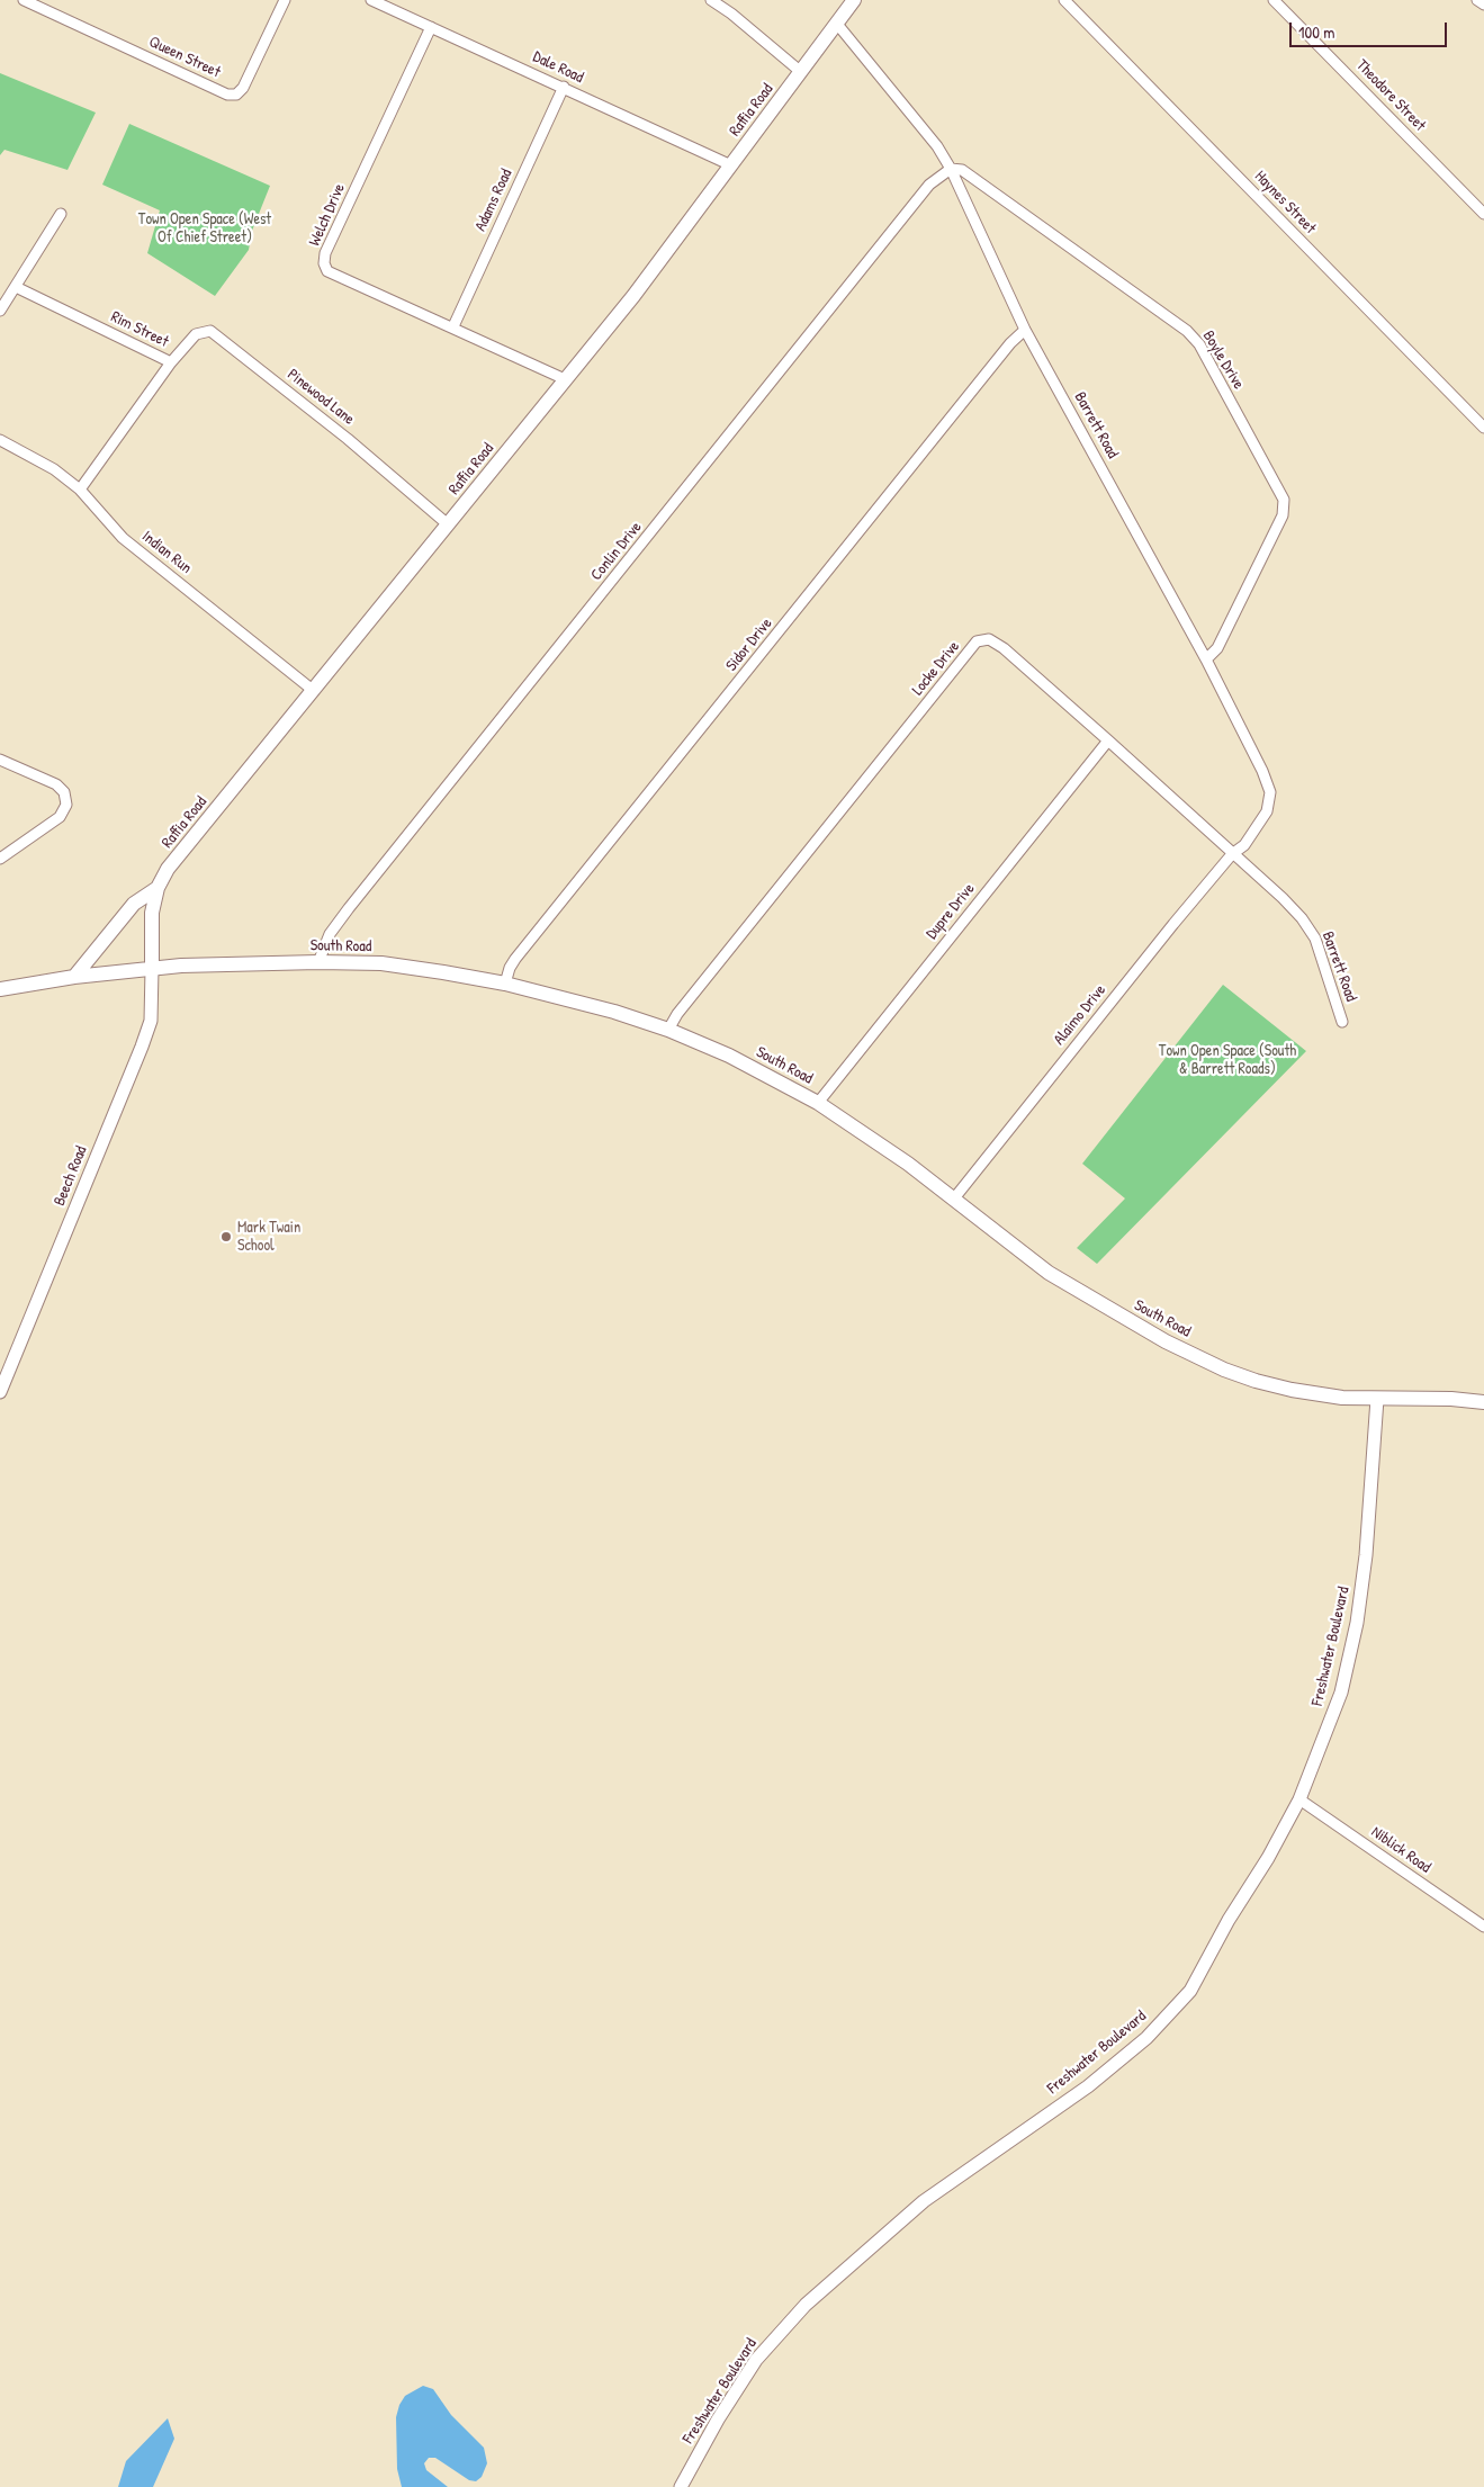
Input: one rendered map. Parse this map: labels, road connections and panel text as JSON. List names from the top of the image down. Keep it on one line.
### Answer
{"streets":{"main road":["Raffia Road","South Road"],"street":["Queen Street","Dale Road","Theodore Street","Adams Road","Haynes Street","Welch Drive","Rim Street","Boyle Drive","Pinewood Lane","Barrett Road","Conlin Drive","Indian Run","Sidor Drive","Locke Drive","Dupre Drive","Alaimo Drive","Beech Road","Freshwater Boulevard","Niblick Road"]},"crossings":[["Dale Road","Raffia Road"],["Dale Road","Adams Road"],["Dale Road","Welch Drive"],["Raffia Road","Welch Drive"],["Raffia Road","Pinewood Lane"],["Raffia Road","Barrett Road"],["Raffia Road","Indian Run"],["Raffia Road","South Road"],["Raffia Road","Beech Road"],["Adams Road","Welch Drive"],["Rim Street","Pinewood Lane"],["Rim Street","Indian Run"],["Boyle Drive","Barrett Road"],["Boyle Drive","Conlin Drive"],["Barrett Road","Conlin Drive"],["Barrett Road","Sidor Drive"],["Barrett Road","Locke Drive"],["Barrett Road","Alaimo Drive"],["Conlin Drive","South Road"],["Sidor Drive","South Road"],["Locke Drive","Dupre Drive"],["Locke Drive","South Road"],["Locke Drive","Alaimo Drive"],["Dupre Drive","South Road"],["South Road","Alaimo Drive"],["South Road","Beech Road"],["South Road","Freshwater Boulevard"],["Freshwater Boulevard","Niblick Road"]],"parks":["Town Open Space (West Of Chief Street)","Town Open Space (South & Barrett Roads)"],"places":["Mark Twain School"],"scale_bar":"100 m"}
